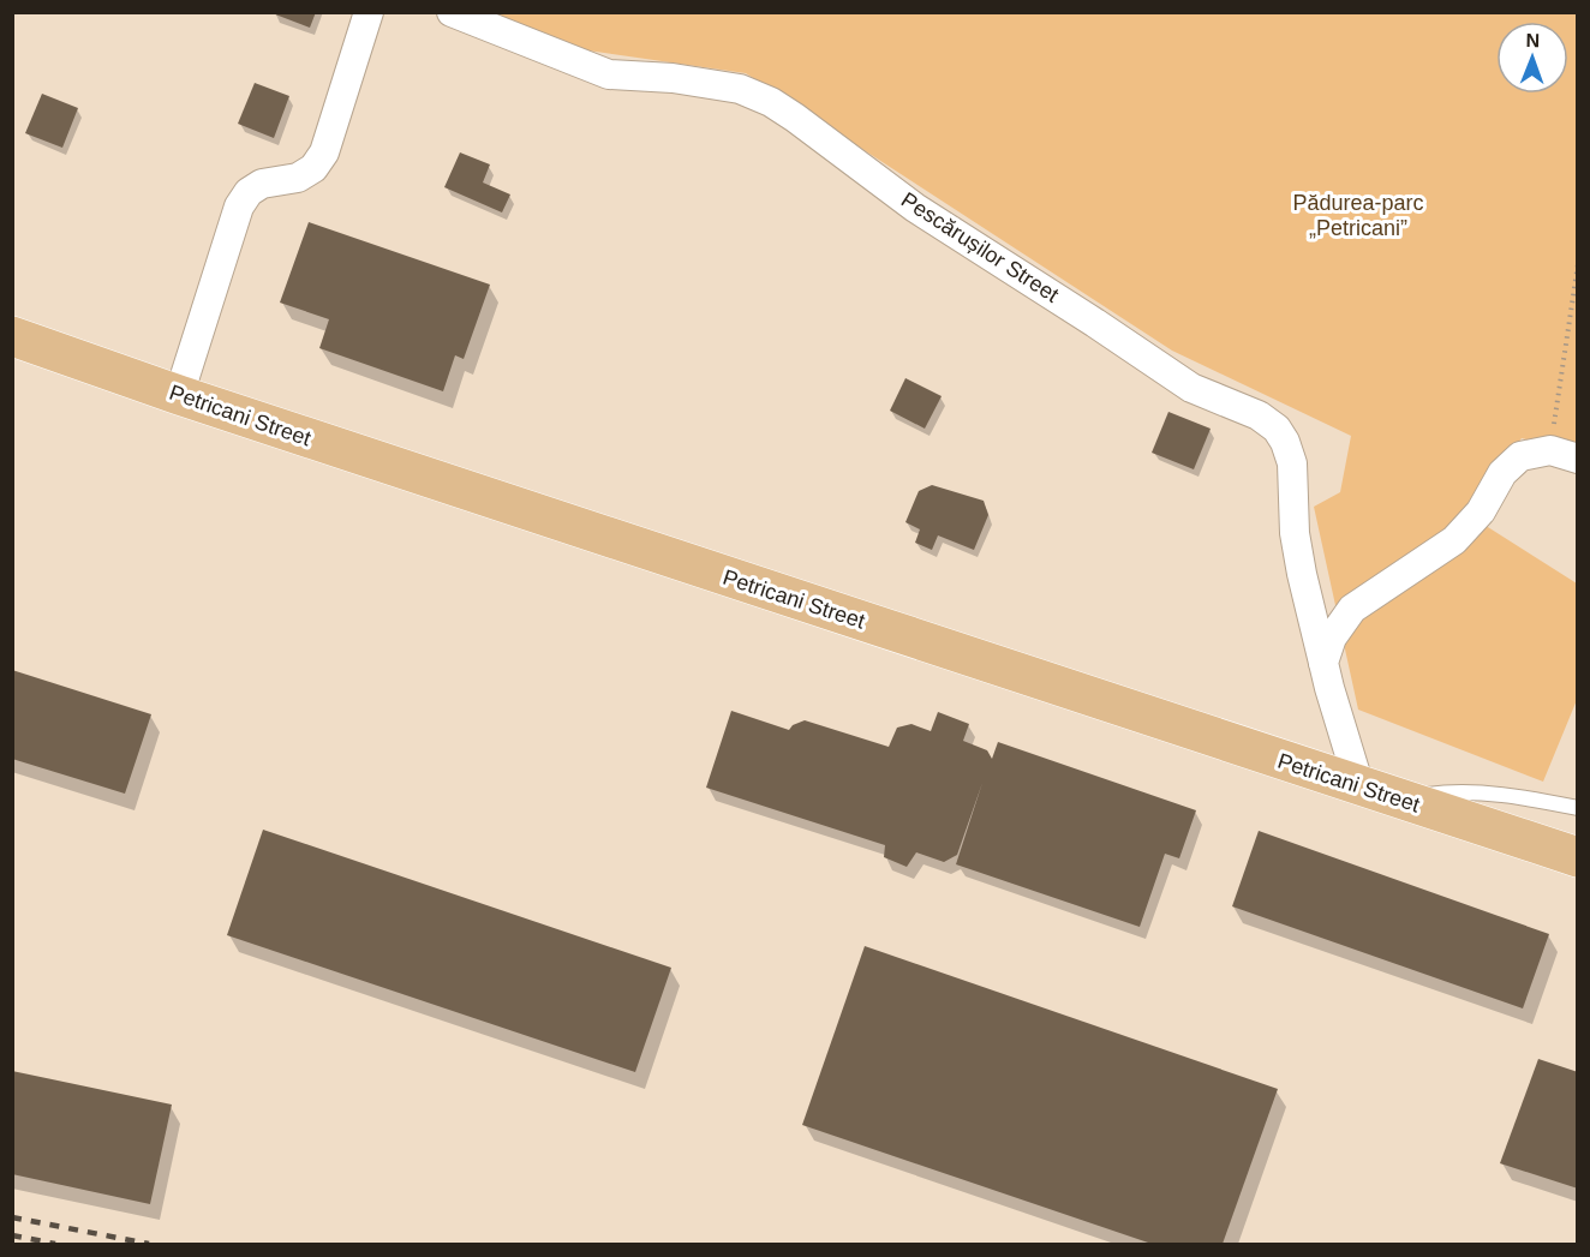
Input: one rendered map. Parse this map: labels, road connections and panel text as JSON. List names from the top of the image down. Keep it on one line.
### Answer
{"streets":{"main road":["Petricani Street"],"street":["Pescărușilor Street"]},"crossings":[["Pescărușilor Street","Petricani Street"]],"parks":["Pădurea-parc „Petricani”"],"north":"top"}
